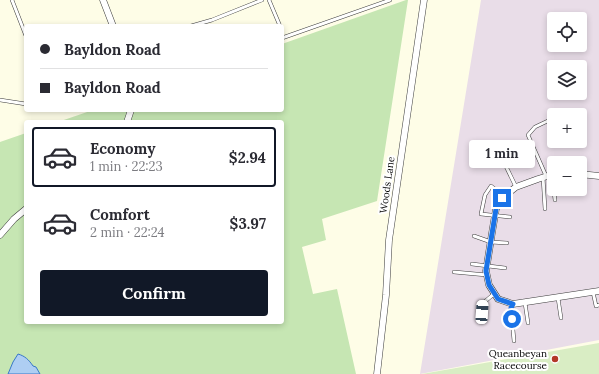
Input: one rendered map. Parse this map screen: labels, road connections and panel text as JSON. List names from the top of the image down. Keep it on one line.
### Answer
{"streets":{"street":["Woods Lane"]},"places":["Queanbeyan Racecourse"],"page":{"map_buttons":["+","−"],"banner":["Bayldon Road","Bayldon Road"],"list":[{"name":"Economy","note":"1 min · 22:23","value":"$2.94"},{"name":"Comfort","note":"2 min · 22:24","value":"$3.97"}],"bubble":"1 min","buttons":"Confirm"}}
